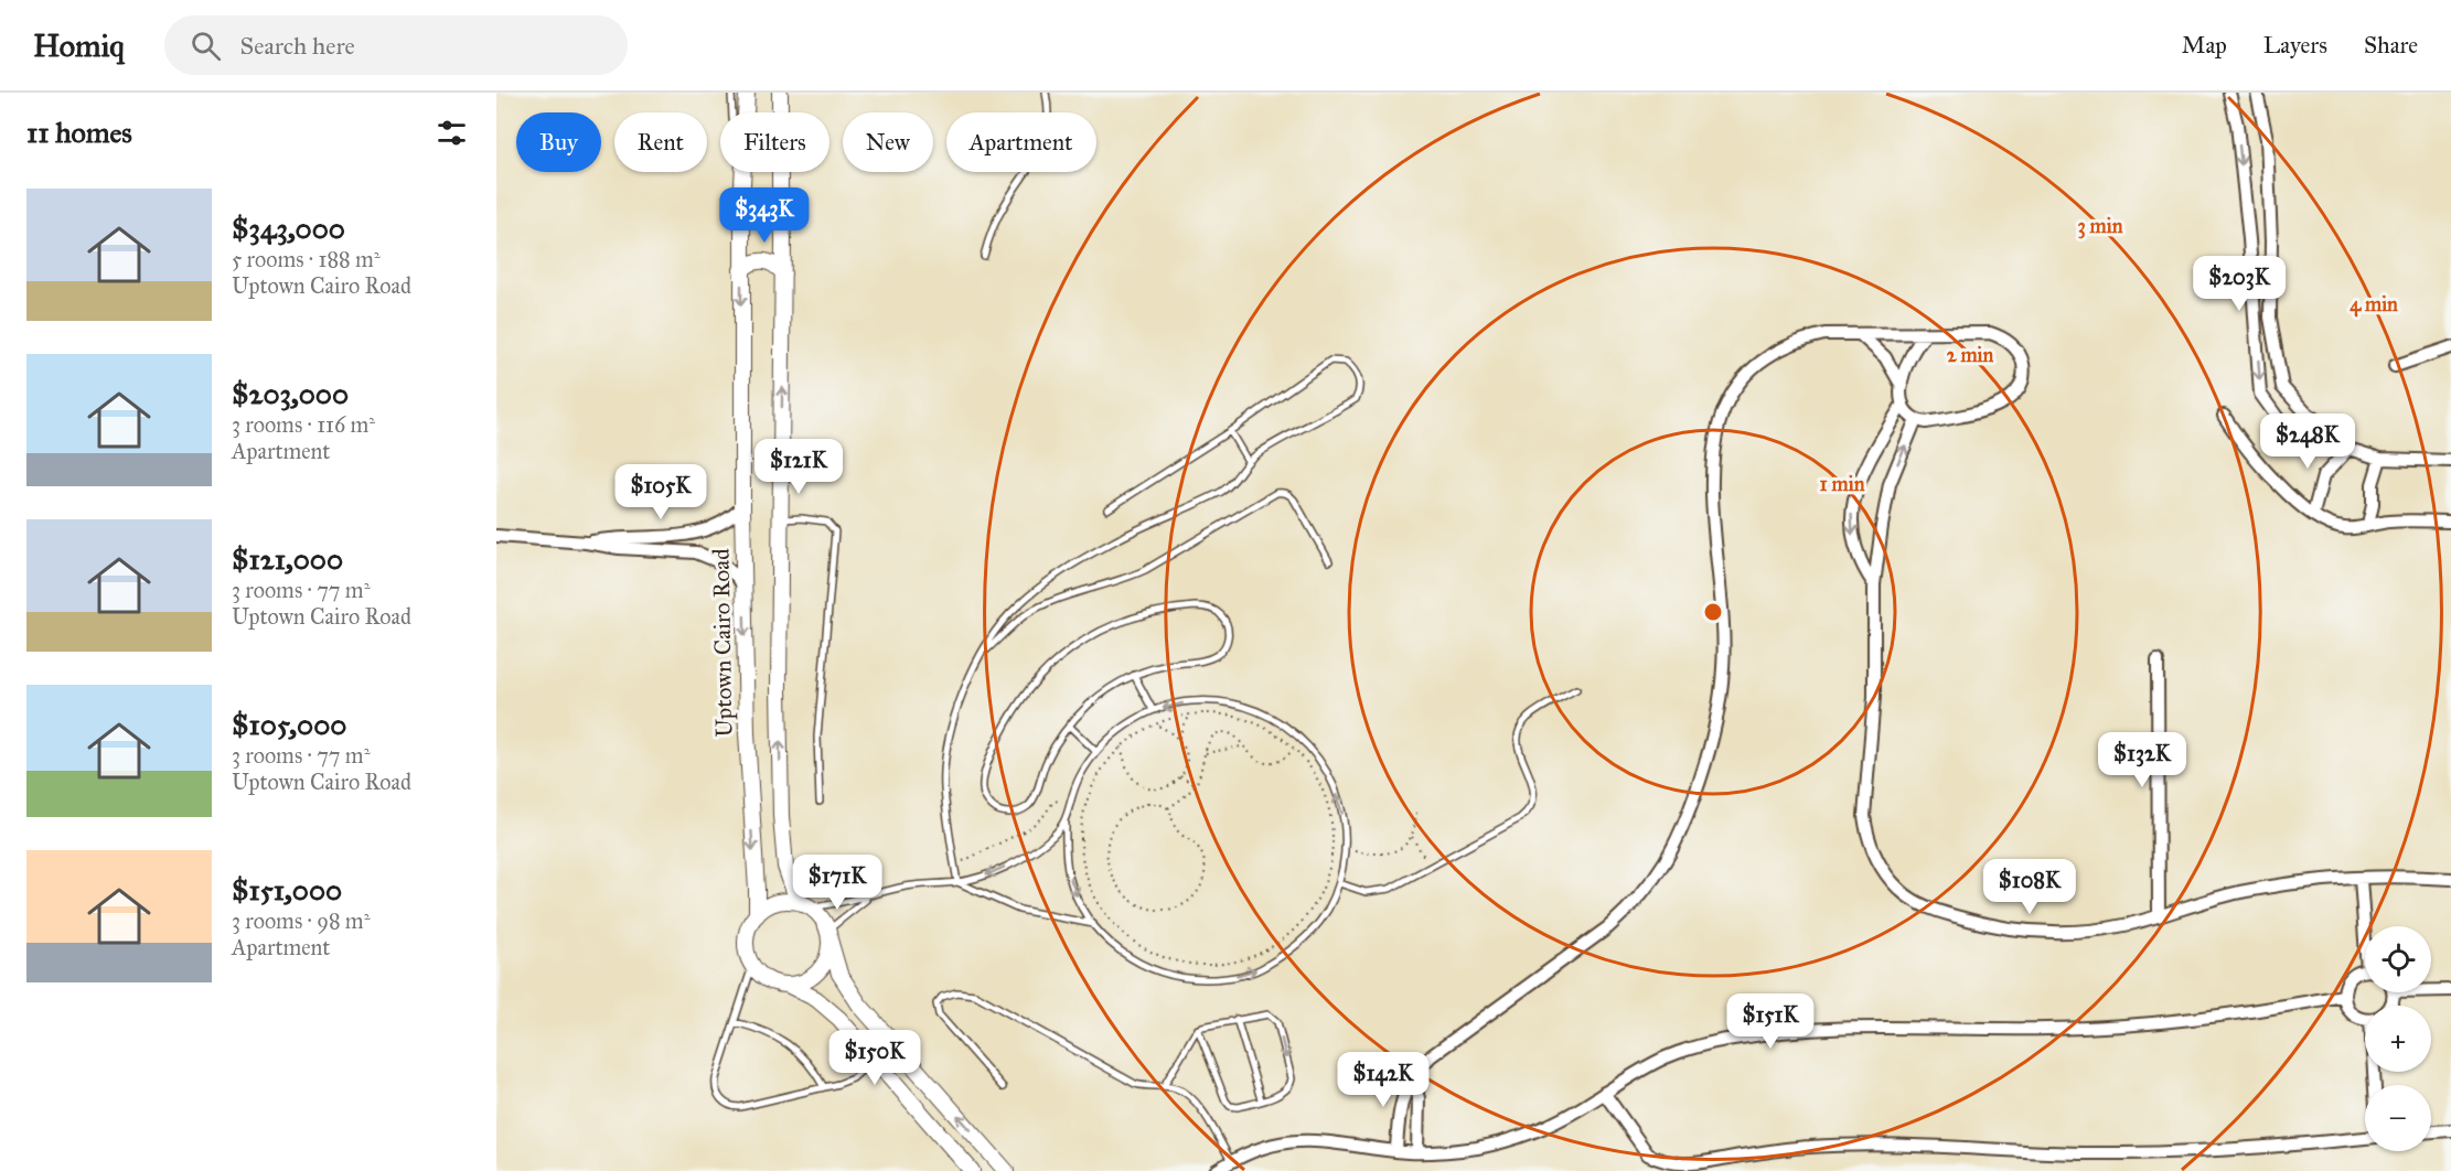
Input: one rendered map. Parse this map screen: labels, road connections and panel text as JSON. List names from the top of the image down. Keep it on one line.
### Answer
{"streets":{"street":["Uptown Cairo Road"]},"page":{"header":"Homiq","search":"Search here","nav":["Map","Layers","Share"],"heading":"11 homes","chip":["Buy","Rent","Filters","New","Apartment"],"list":[{"name":"$343,000","note":"5 rooms · 188 m² · Uptown Cairo Road"},{"name":"$203,000","note":"3 rooms · 116 m² · Apartment"},{"name":"$121,000","note":"3 rooms · 77 m² · Uptown Cairo Road"},{"name":"$105,000","note":"3 rooms · 77 m² · Uptown Cairo Road"},{"name":"$151,000","note":"3 rooms · 98 m² · Apartment"}],"price":["$343K","$203K","$248K","$121K","$105K","$132K","$171K","$108K","$151K","$150K","$142K"],"map_buttons":["+","−"]},"rings":["3 min","4 min","2 min","1 min"]}
